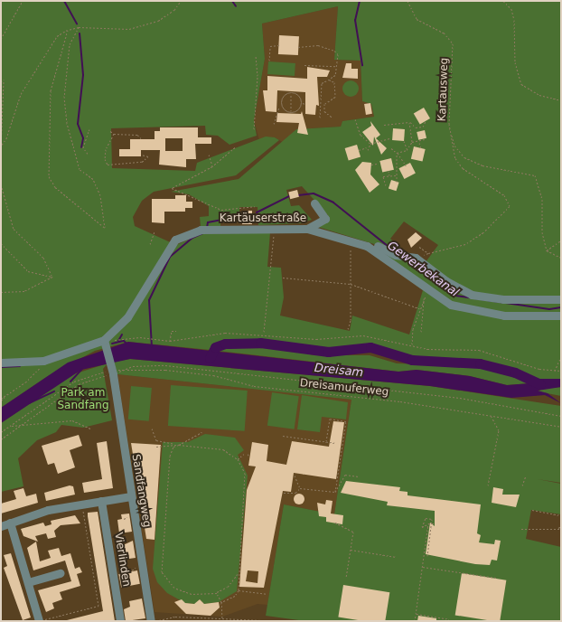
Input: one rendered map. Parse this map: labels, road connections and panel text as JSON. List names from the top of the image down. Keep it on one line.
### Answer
{"streets":{"street":["Kartäuserstraße","Sandfangweg","Vierlinden"],"path":["Kartausweg","Dreisamuferweg"]},"crossings":[["Kartäuserstraße","Sandfangweg"]],"water":["Gewerbekanal","Dreisam"],"parks":["Park am Sandfang"]}
